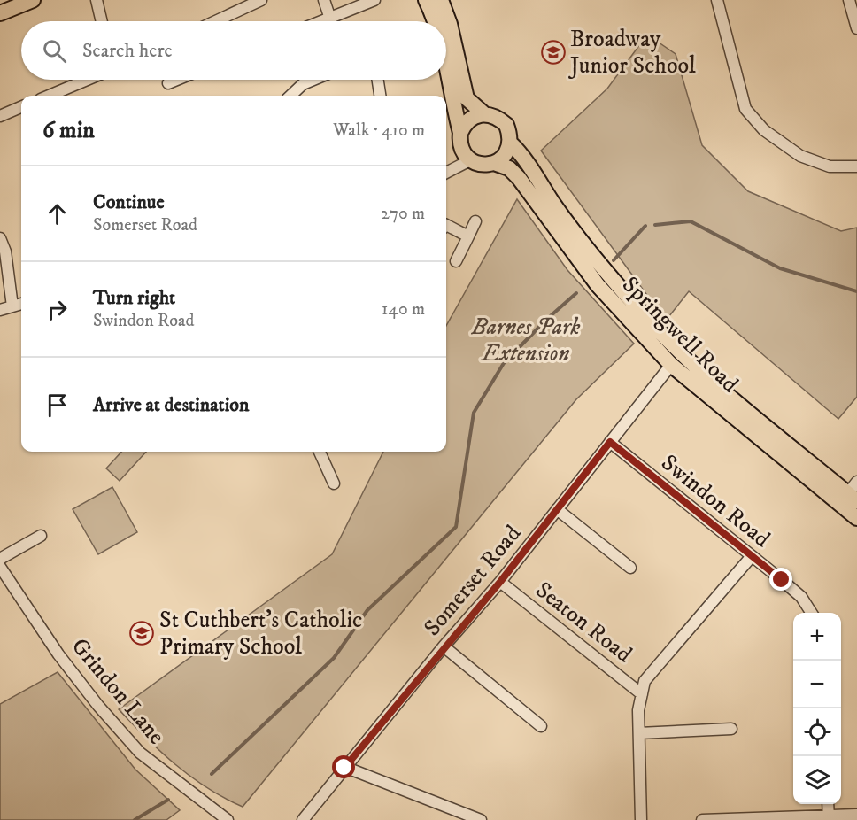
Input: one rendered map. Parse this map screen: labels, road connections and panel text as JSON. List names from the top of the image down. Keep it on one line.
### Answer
{"streets":{"main road":["Springwell Road"],"street":["Swindon Road","Somerset Road","Seaton Road","Grindon Lane"]},"crossings":[["Springwell Road","Somerset Road"],["Swindon Road","Somerset Road"],["Somerset Road","Seaton Road"]],"parks":["Barnes Park Extension"],"places":{"school or university":["Broadway Junior School","St Cuthbert's Catholic Primary School"]},"page":{"search":"Search here","heading":["6 min","Walk · 410 m"],"list":[["Continue","Somerset Road","270 m"],["Turn right","Swindon Road","140 m"],"Arrive at destination"],"map_buttons":["+","−"]}}
